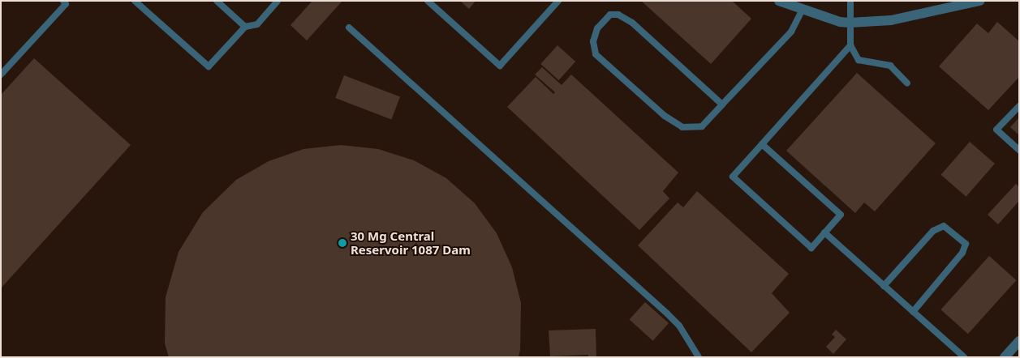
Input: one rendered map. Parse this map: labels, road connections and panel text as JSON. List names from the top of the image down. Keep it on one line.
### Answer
{"places":["30 Mg Central Reservoir 1087 Dam"]}
